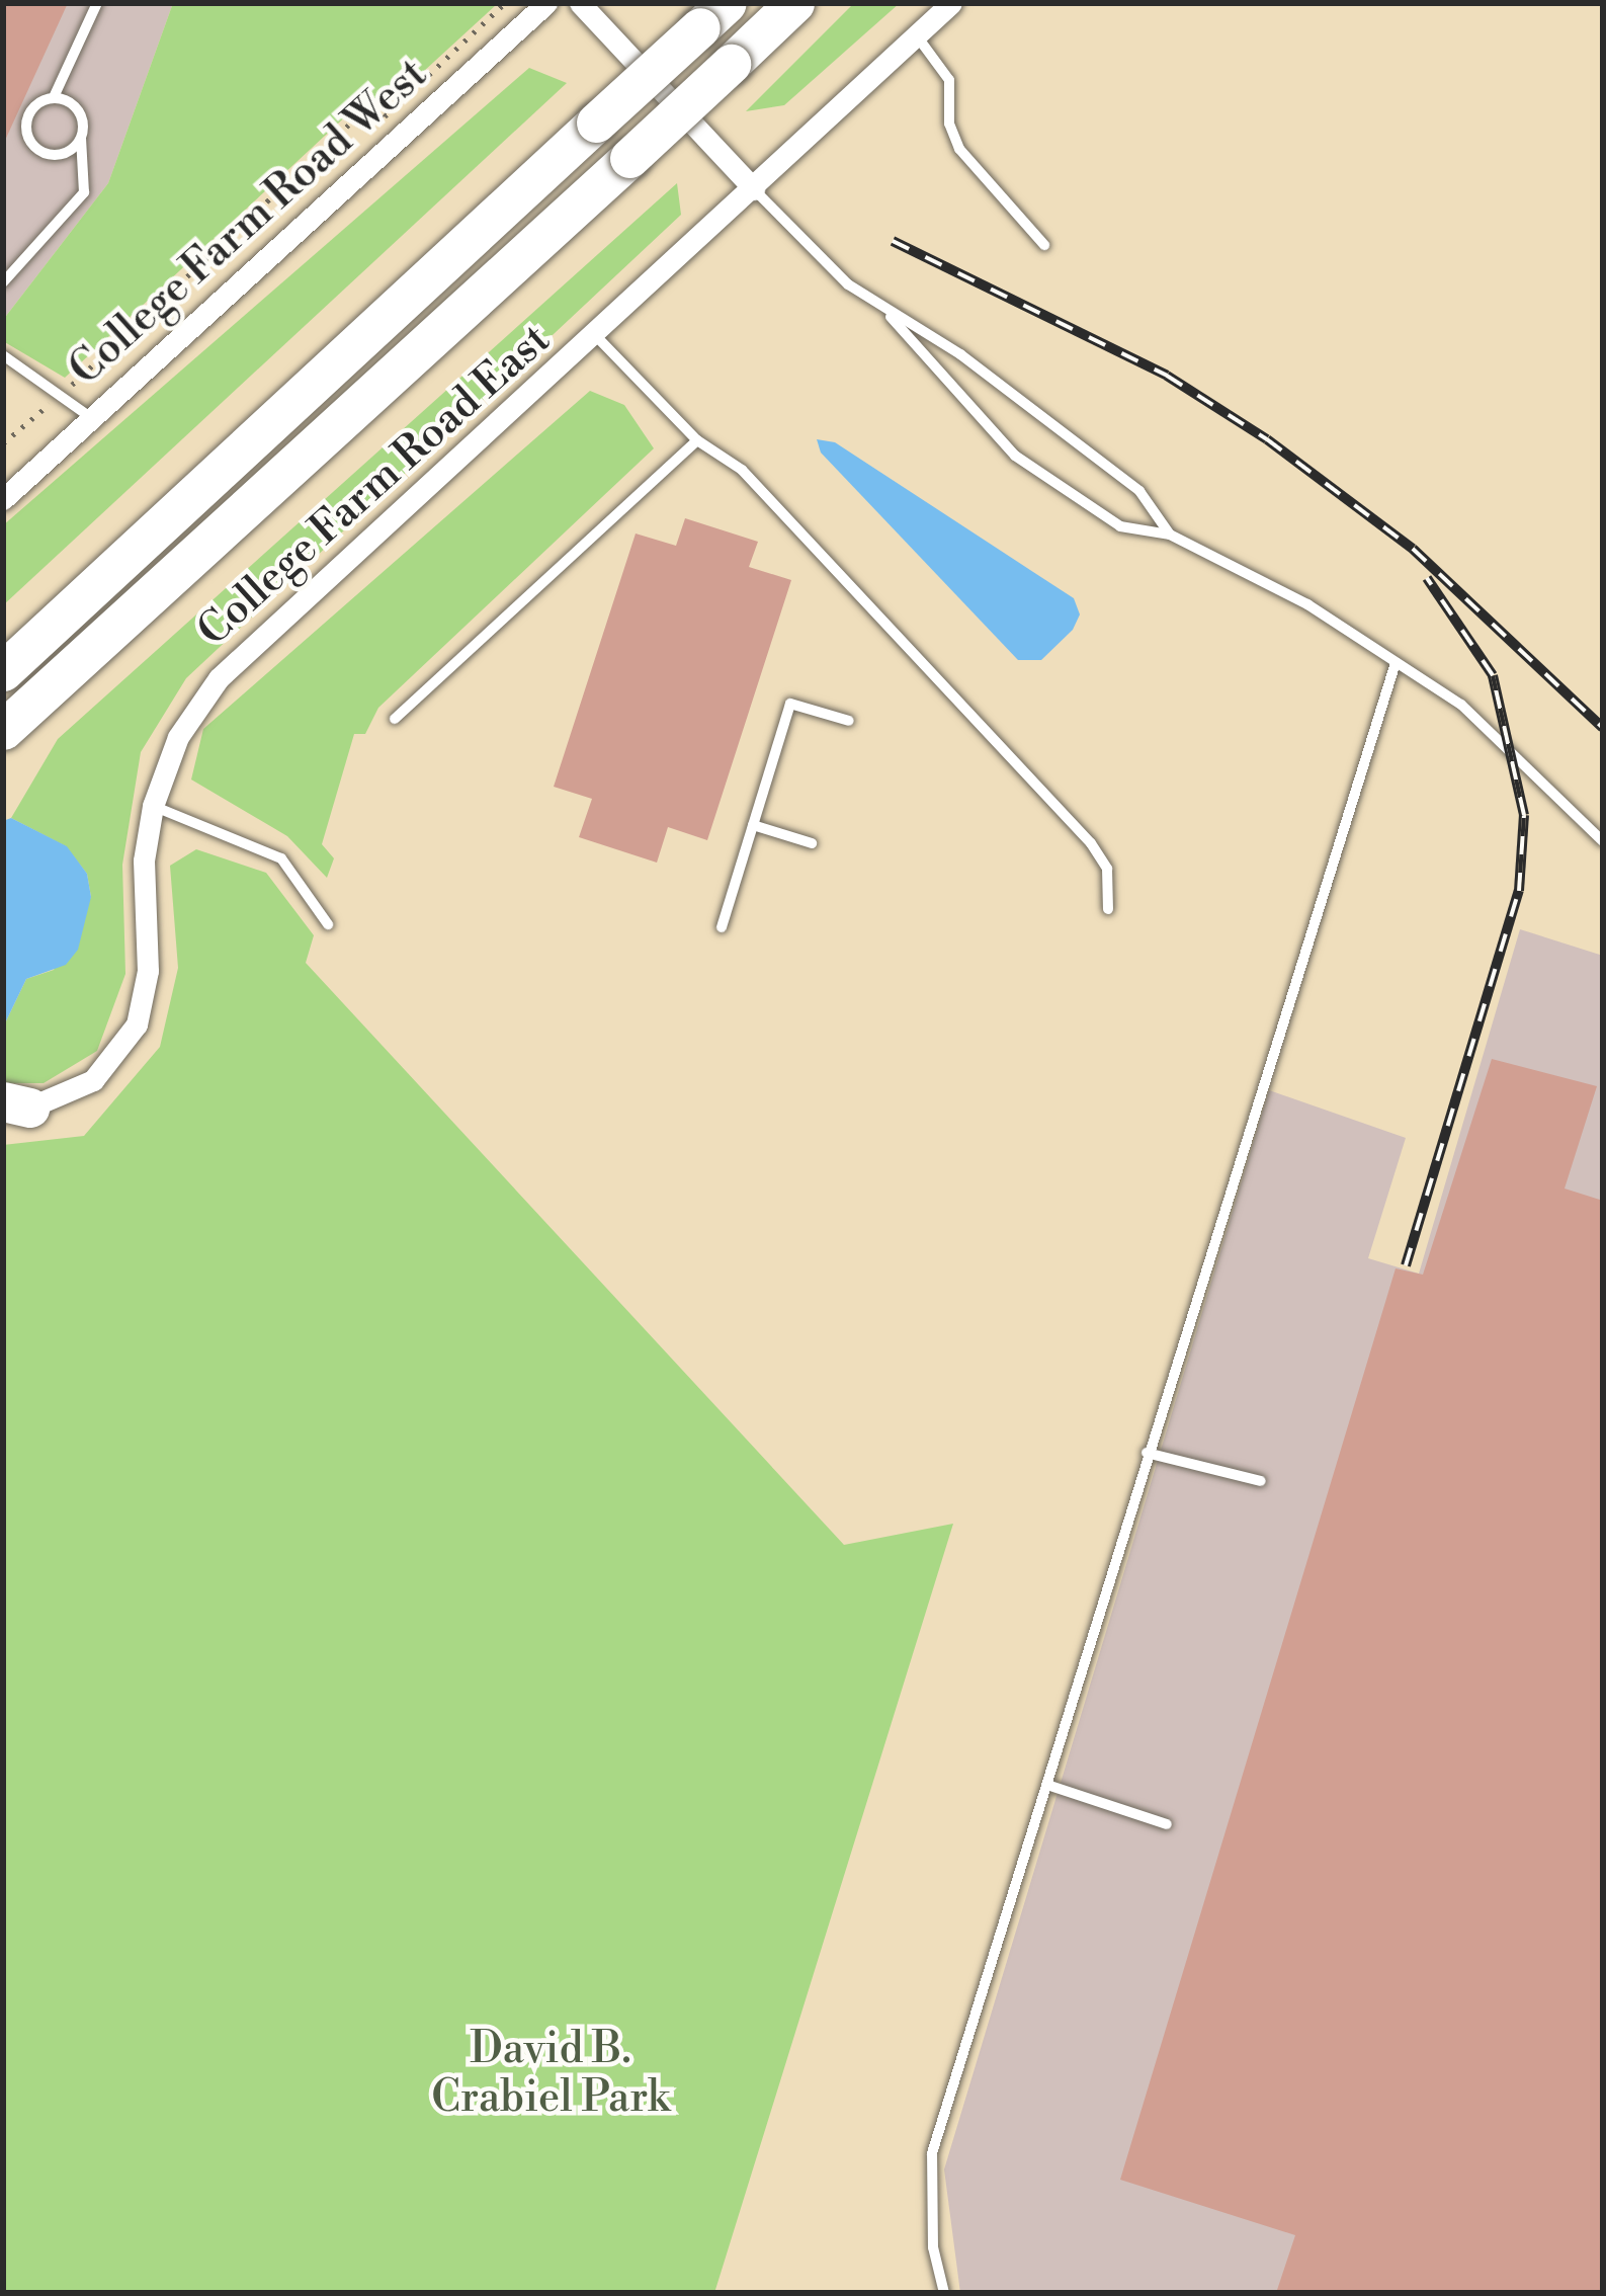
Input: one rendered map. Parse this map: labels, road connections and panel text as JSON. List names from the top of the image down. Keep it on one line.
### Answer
{"streets":{"street":["College Farm Road West","College Farm Road East"]},"parks":["David B. Crabiel Park"]}
